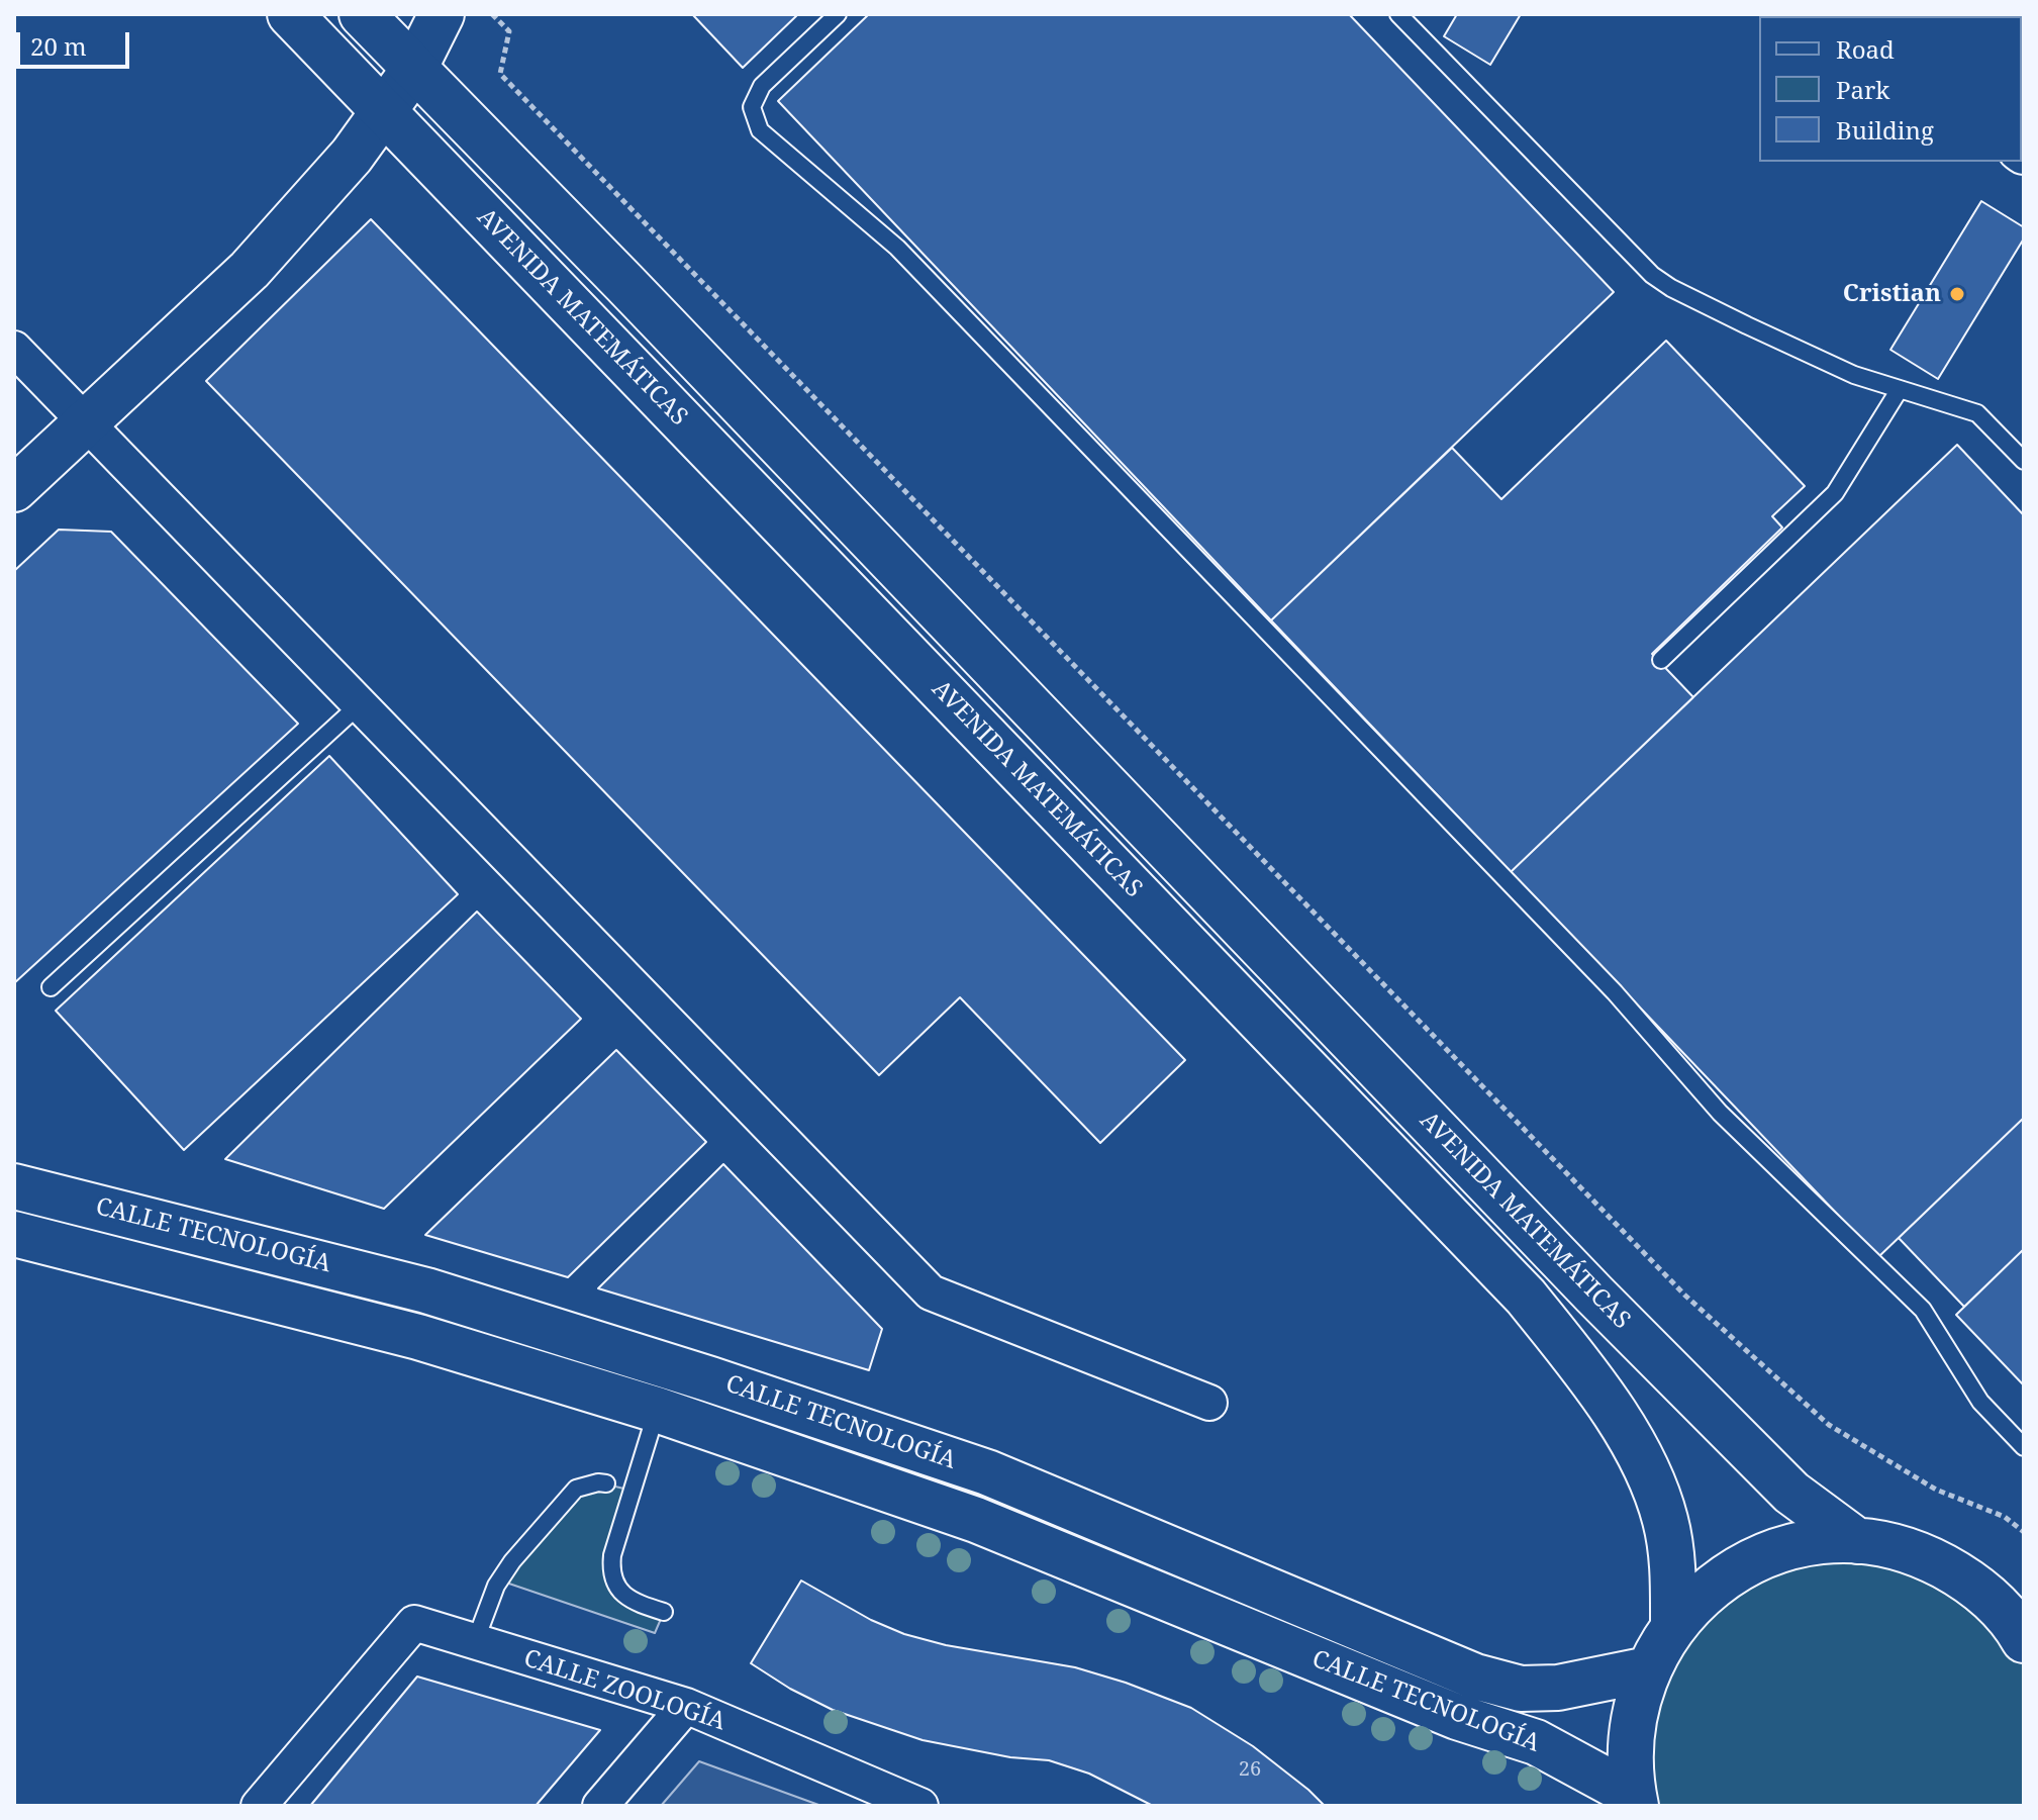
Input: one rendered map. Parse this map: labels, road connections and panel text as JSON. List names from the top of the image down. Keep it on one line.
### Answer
{"streets":{"main road":["AVENIDA MATEMÁTICAS","CALLE TECNOLOGÍA"],"street":["CALLE ZOOLOGÍA"]},"places":["Cristian"],"house_numbers":["26"],"legend":["Road","Park","Building"],"scale_bar":"20 m"}
